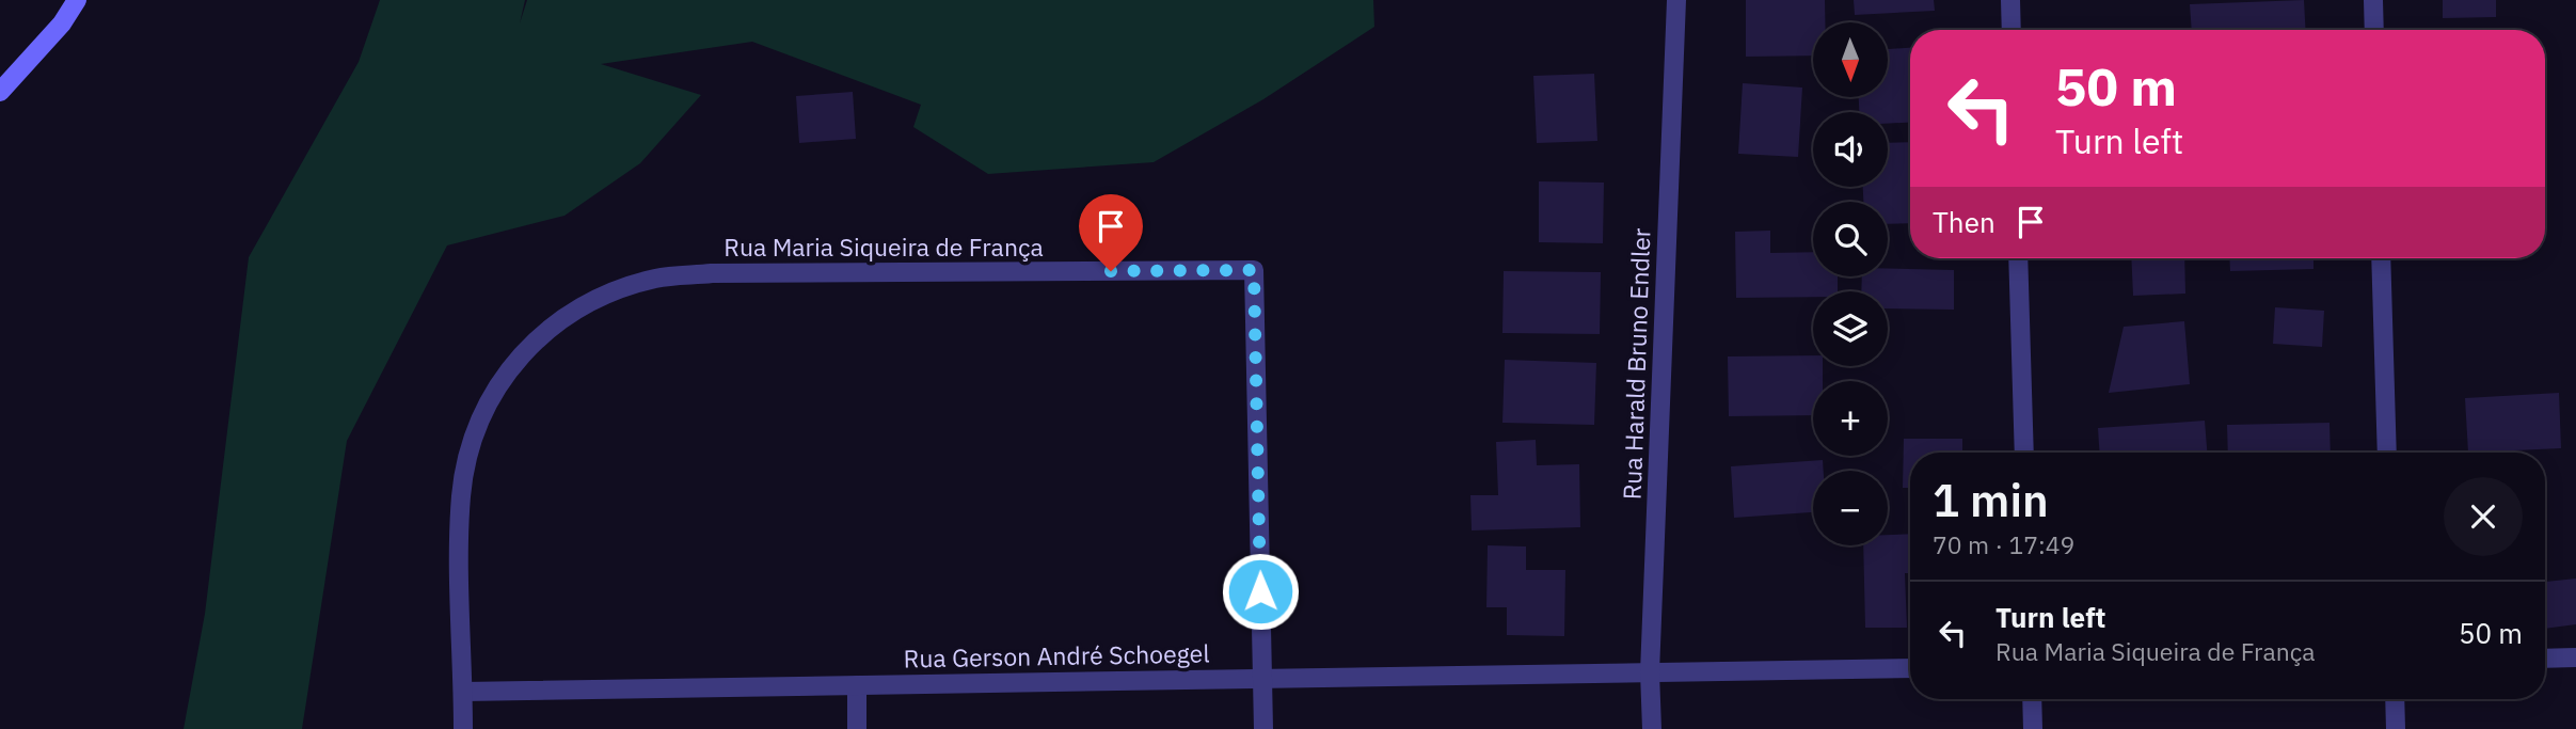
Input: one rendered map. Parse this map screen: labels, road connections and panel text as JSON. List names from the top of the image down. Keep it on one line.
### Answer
{"streets":{"street":["Rua Maria Siqueira de França","Rua Harald Bruno Endler","Rua Gerson André Schoegel"]},"crossings":[["Rua Maria Siqueira de França","Rua Gerson André Schoegel"],["Rua Harald Bruno Endler","Rua Gerson André Schoegel"]],"north":"bottom","page":{"map_buttons":["+","−"],"turn":["50 m","Turn left"],"then":"Then","heading":["1 min","70 m · 17:49"],"list":[{"name":"Turn left","note":"Rua Maria Siqueira de França","value":"50 m"}]}}
